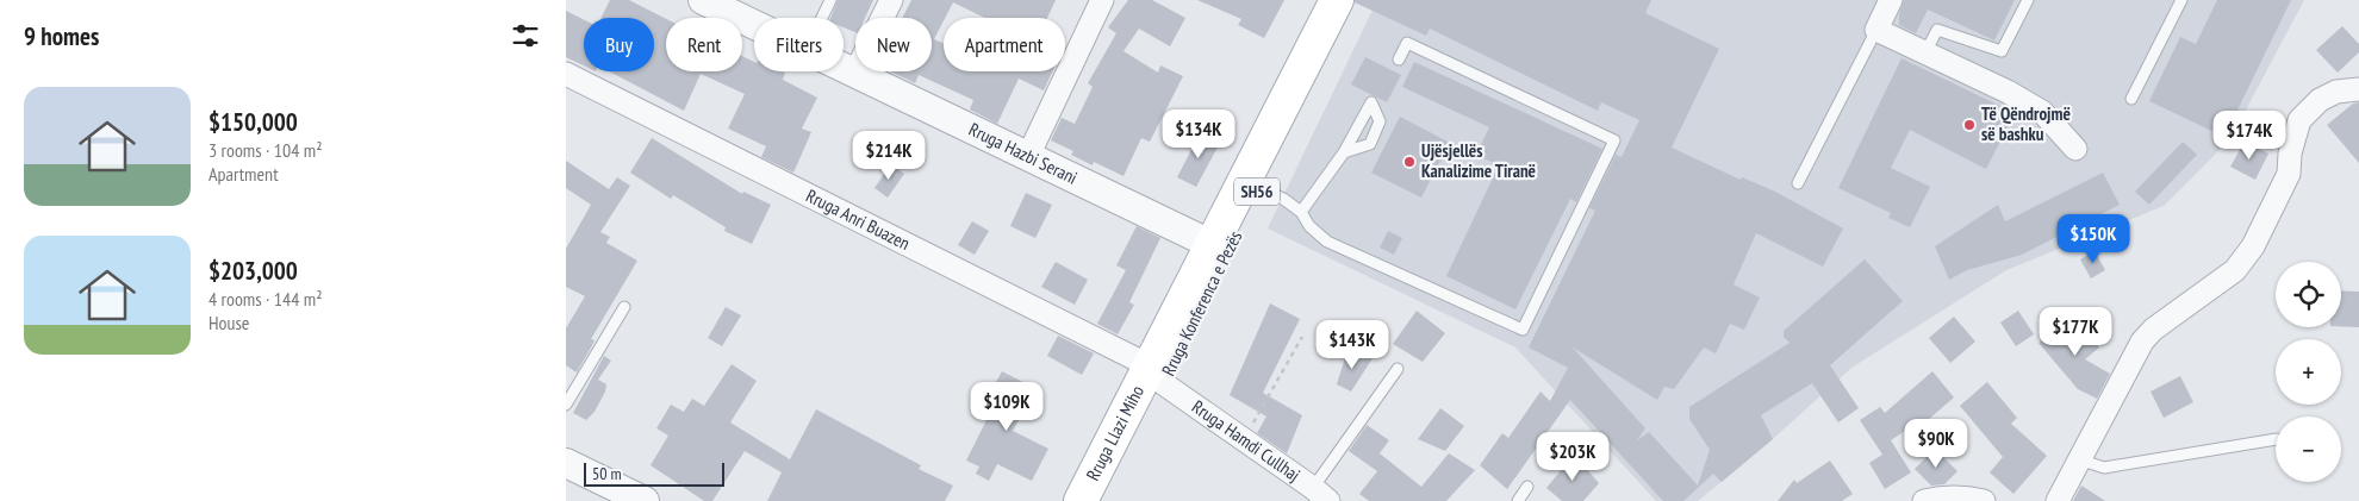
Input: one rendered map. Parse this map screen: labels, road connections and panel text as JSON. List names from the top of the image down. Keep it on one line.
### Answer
{"streets":{"main road":["SH56","Rruga Konferenca e Pezës","Rruga Llazi Miho"],"street":["Rruga Hazbi Serani","Rruga Anri Buazen","Rruga Hamdi Cullhaj"]},"crossings":[["Rruga Hazbi Serani","Rruga Konferenca e Pezës"],["Rruga Anri Buazen","Rruga Konferenca e Pezës"],["Rruga Anri Buazen","Rruga Llazi Miho"],["Rruga Anri Buazen","Rruga Hamdi Cullhaj"],["Rruga Konferenca e Pezës","Rruga Llazi Miho"],["Rruga Konferenca e Pezës","Rruga Hamdi Cullhaj"],["Rruga Llazi Miho","Rruga Hamdi Cullhaj"]],"places":["Të Qëndrojmë së bashku","Ujësjellës Kanalizime Tiranë"],"scale_bar":"50 m","page":{"heading":"9 homes","chip":["Buy","Rent","Filters","New","Apartment"],"list":[{"name":"$150,000","note":"3 rooms · 104 m² · Apartment"},{"name":"$203,000","note":"4 rooms · 144 m² · House"}],"price":["$134K","$174K","$214K","$150K","$177K","$143K","$109K","$90K","$203K"],"map_buttons":["+","−"],"scale":"50 m"}}
